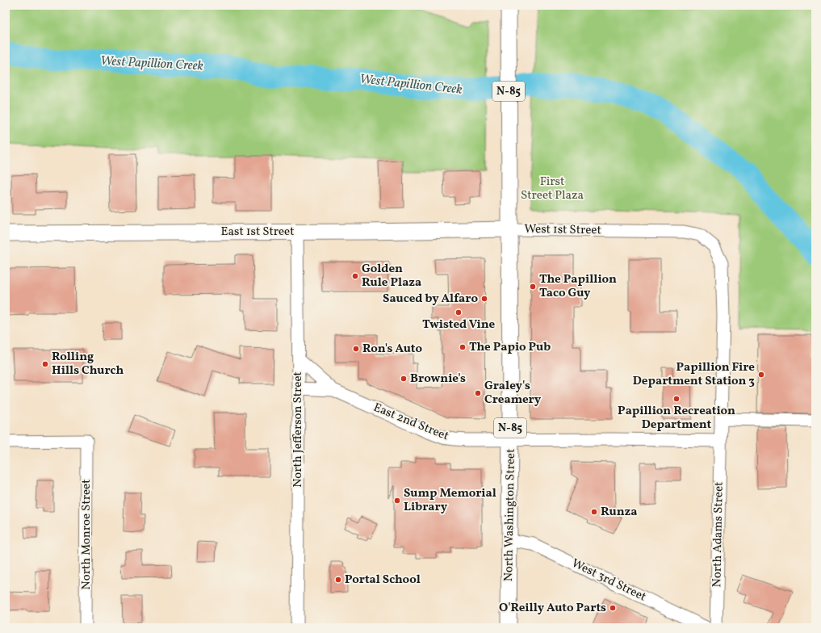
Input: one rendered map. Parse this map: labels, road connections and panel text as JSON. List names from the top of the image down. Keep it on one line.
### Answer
{"streets":{"main road":["N-85","East 1st Street","North Washington Street"],"street":["West 1st Street","East 2nd Street","North Jefferson Street","North Monroe Street","North Adams Street","West 3rd Street"]},"crossings":[["N-85","West 1st Street"],["N-85","East 1st Street"],["N-85","North Washington Street"],["West 1st Street","East 1st Street"],["West 1st Street","North Washington Street"],["West 1st Street","North Adams Street"],["East 1st Street","North Jefferson Street"],["East 1st Street","North Washington Street"],["East 2nd Street","North Washington Street"],["East 2nd Street","North Adams Street"],["North Washington Street","West 3rd Street"]],"water":["West Papillion Creek"],"parks":["First Street Plaza"],"places":["Golden Rule Plaza","The Papillion Taco Guy","Sauced by Alfaro","Twisted Vine","The Papio Pub","Ron's Auto","Rolling Hills Church","Papillion Fire Department Station 3","Brownie's","Graley's Creamery","Papillion Recreation Department","Sump Memorial Library","Runza","Portal School","O'Reilly Auto Parts"]}
